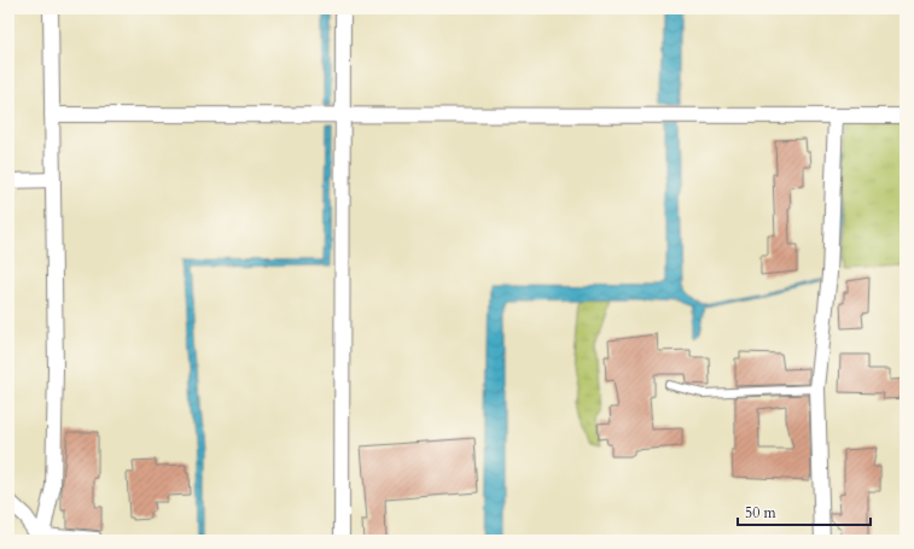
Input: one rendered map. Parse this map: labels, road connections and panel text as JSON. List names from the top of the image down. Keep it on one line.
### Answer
{"scale_bar":"50 m"}
